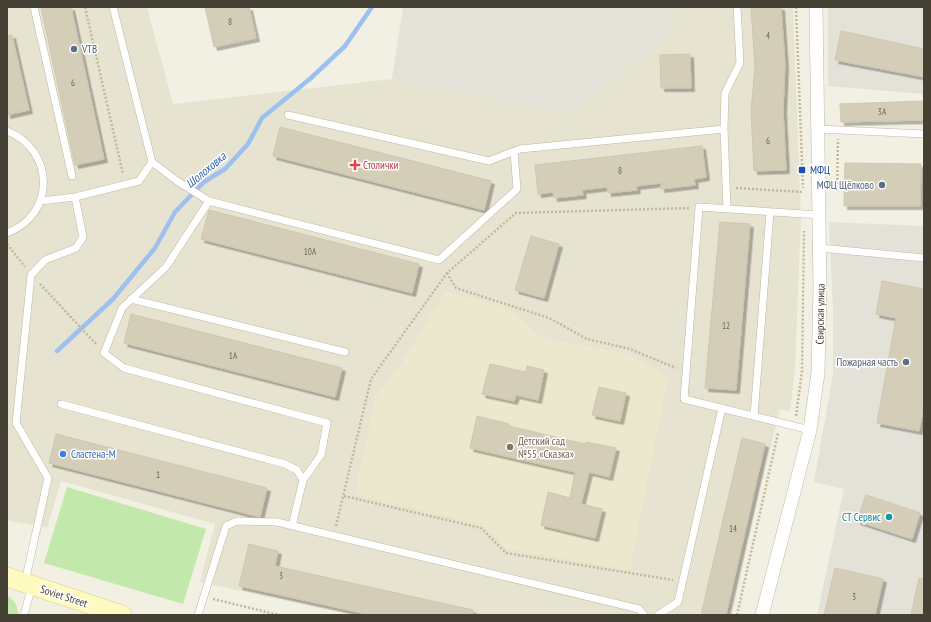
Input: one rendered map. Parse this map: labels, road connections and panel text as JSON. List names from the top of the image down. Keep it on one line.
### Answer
{"streets":{"main road":["Soviet Street"],"street":["Свирская улица"]},"water":["Шолоховка"],"places":{"other":["VTB","МФЦ Щёлково","Пожарная часть","Детский сад №55 «Сказка»","Сластена-М","СТ Сервис"],"health":["Столички"],"transit":["МФЦ"]},"house_numbers":["8","4","6","3А","6","8","10А","12","1А","1","14","3","3"]}
